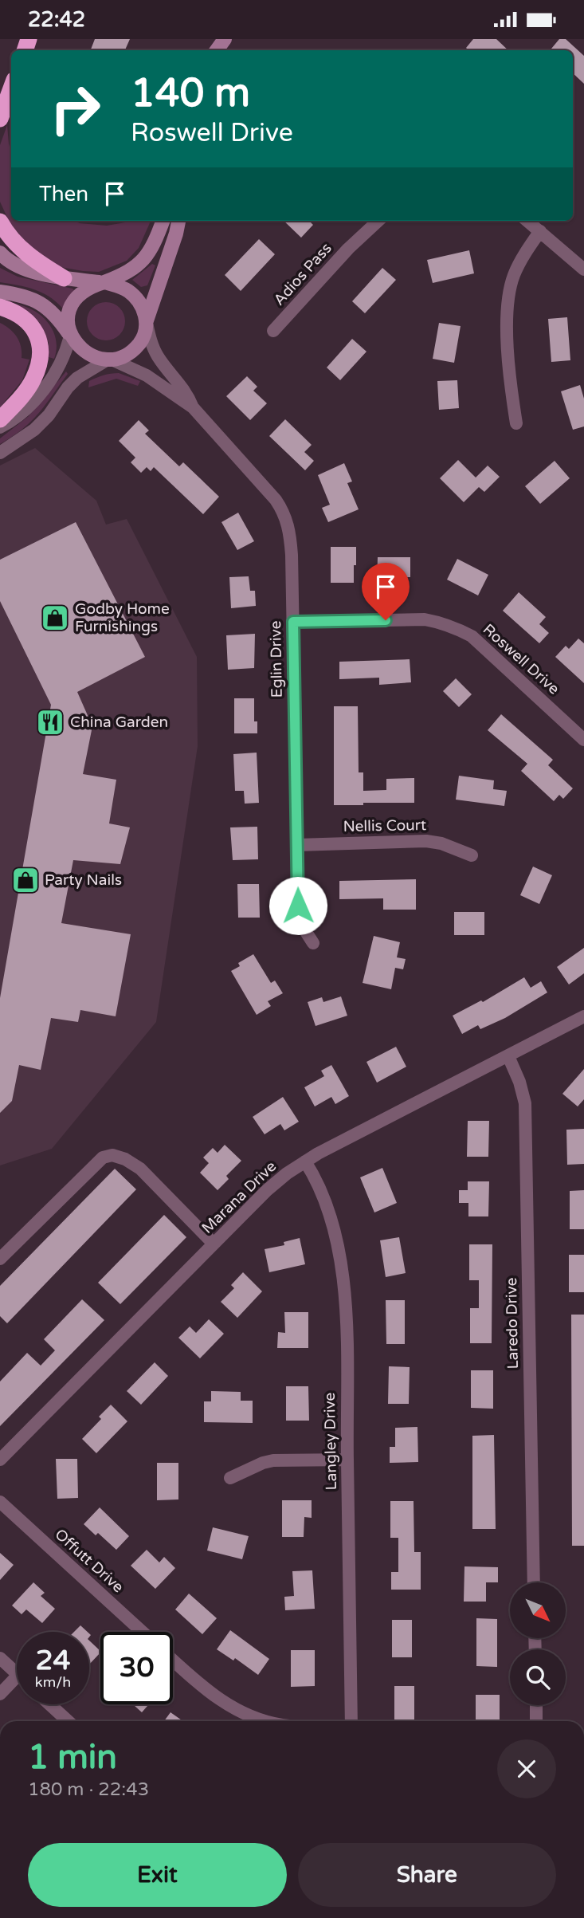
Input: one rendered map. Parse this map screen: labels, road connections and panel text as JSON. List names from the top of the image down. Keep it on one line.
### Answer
{"streets":{"street":["Adios Pass","Eglin Drive","Roswell Drive","Nellis Court","Marana Drive","Laredo Drive","Langley Drive","Offutt Drive"]},"crossings":[["Eglin Drive","Roswell Drive"],["Eglin Drive","Nellis Court"],["Marana Drive","Laredo Drive"],["Marana Drive","Langley Drive"]],"places":{"shop":["Godby Home Furnishings","Party Nails"],"restaurant":["China Garden"]},"north":"bottom right","page":{"status":"22:42","turn":["140 m","Roswell Drive"],"then":"Then","speed":"24 km/h","limit":"30","heading":["1 min","180 m · 22:43"],"buttons":["Exit","Share"]}}
